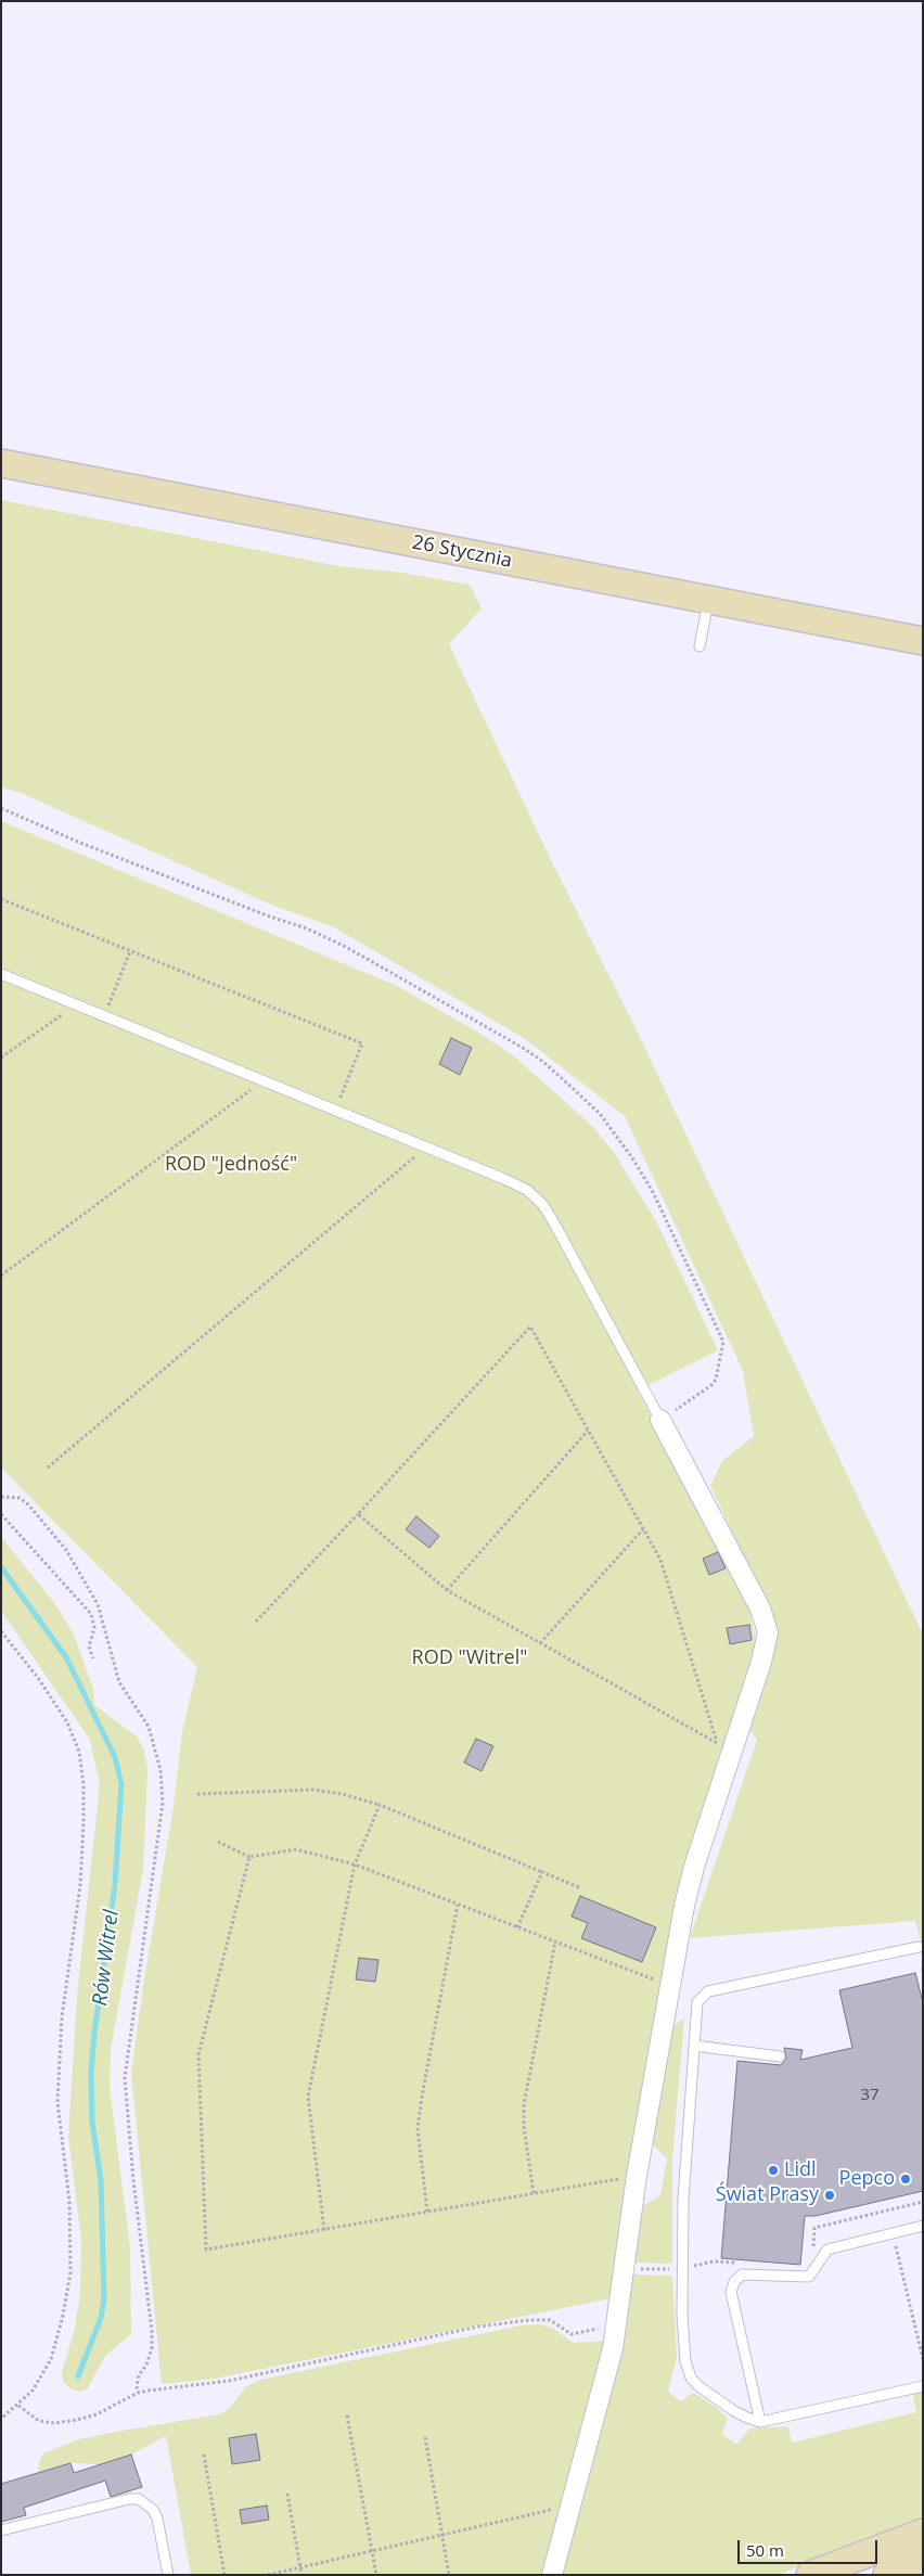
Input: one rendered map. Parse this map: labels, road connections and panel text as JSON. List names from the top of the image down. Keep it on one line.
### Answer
{"streets":{"street":["26 Stycznia"]},"water":["Rów Witrel"],"parks":["ROD \"Jedność\"","ROD \"Witrel\""],"places":["Lidl","Pepco","Świat Prasy"],"house_numbers":["37"],"scale_bar":"50 m"}
